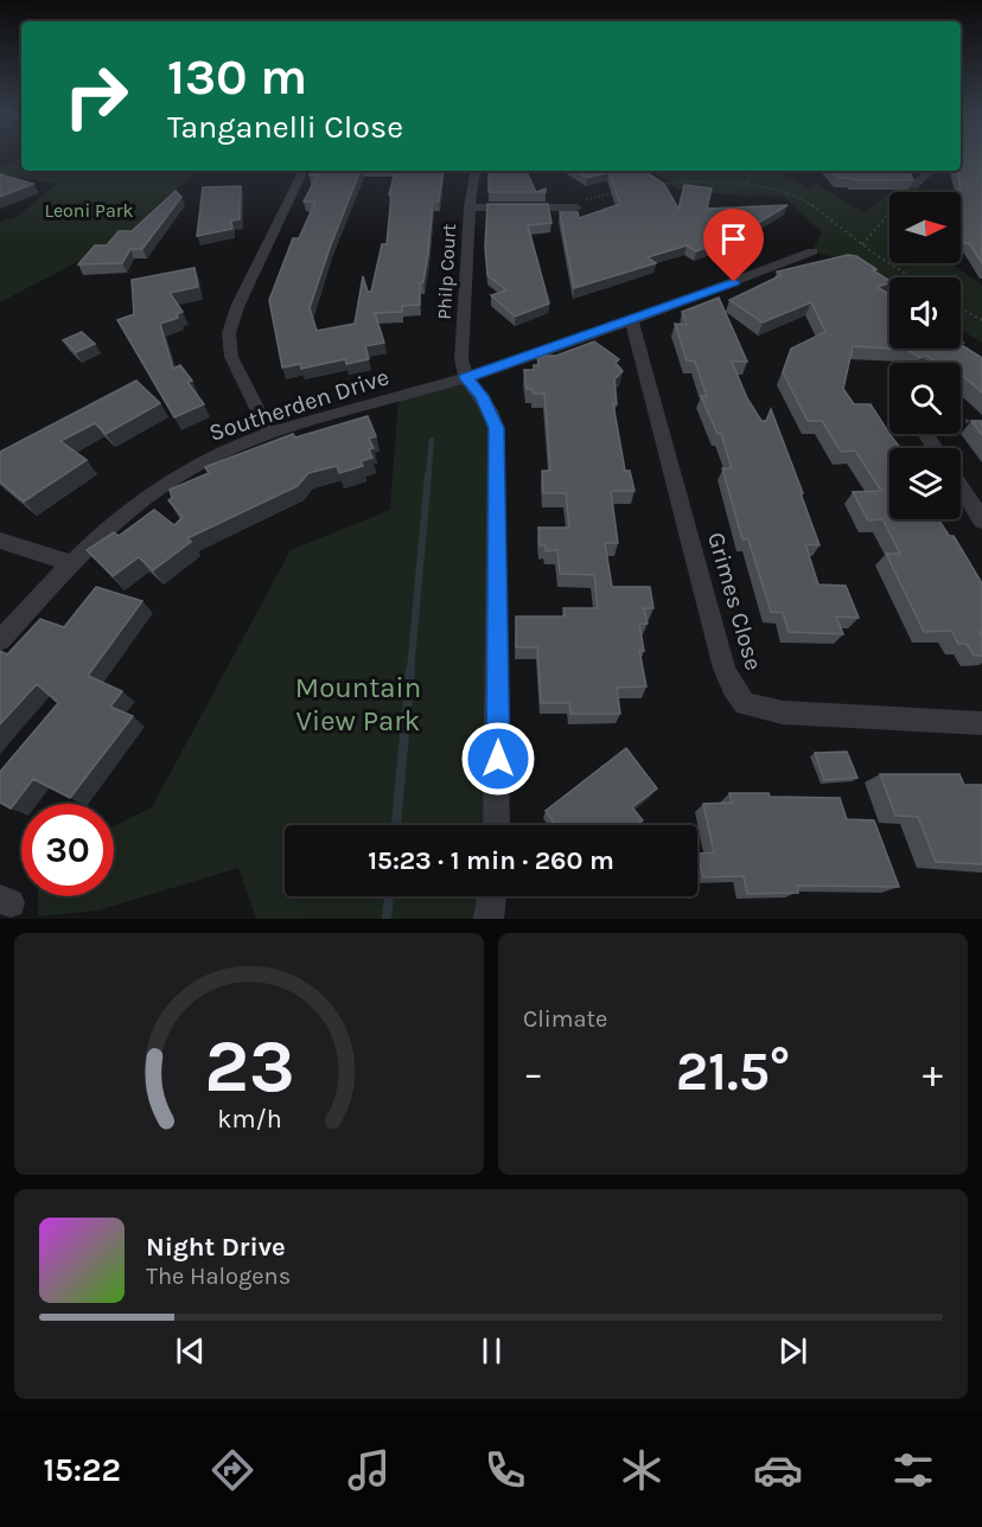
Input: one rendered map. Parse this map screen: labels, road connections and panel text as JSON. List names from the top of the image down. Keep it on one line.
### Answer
{"streets":{"street":["Philp Court","Southerden Drive","Grimes Close"]},"crossings":[["Philp Court","Southerden Drive"],["Southerden Drive","Grimes Close"]],"parks":["Leoni Park","Mountain View Park"],"north":"right","page":{"turn":["130 m","Tanganelli Close"],"limit":"30","trip":"15:23 · 1 min · 260 m","tile":"Climate","heat":["−","21.5°","+"],"song":["Night Drive","The Halogens"],"tabs":"15:22","gauge":["23","km/h"]}}
